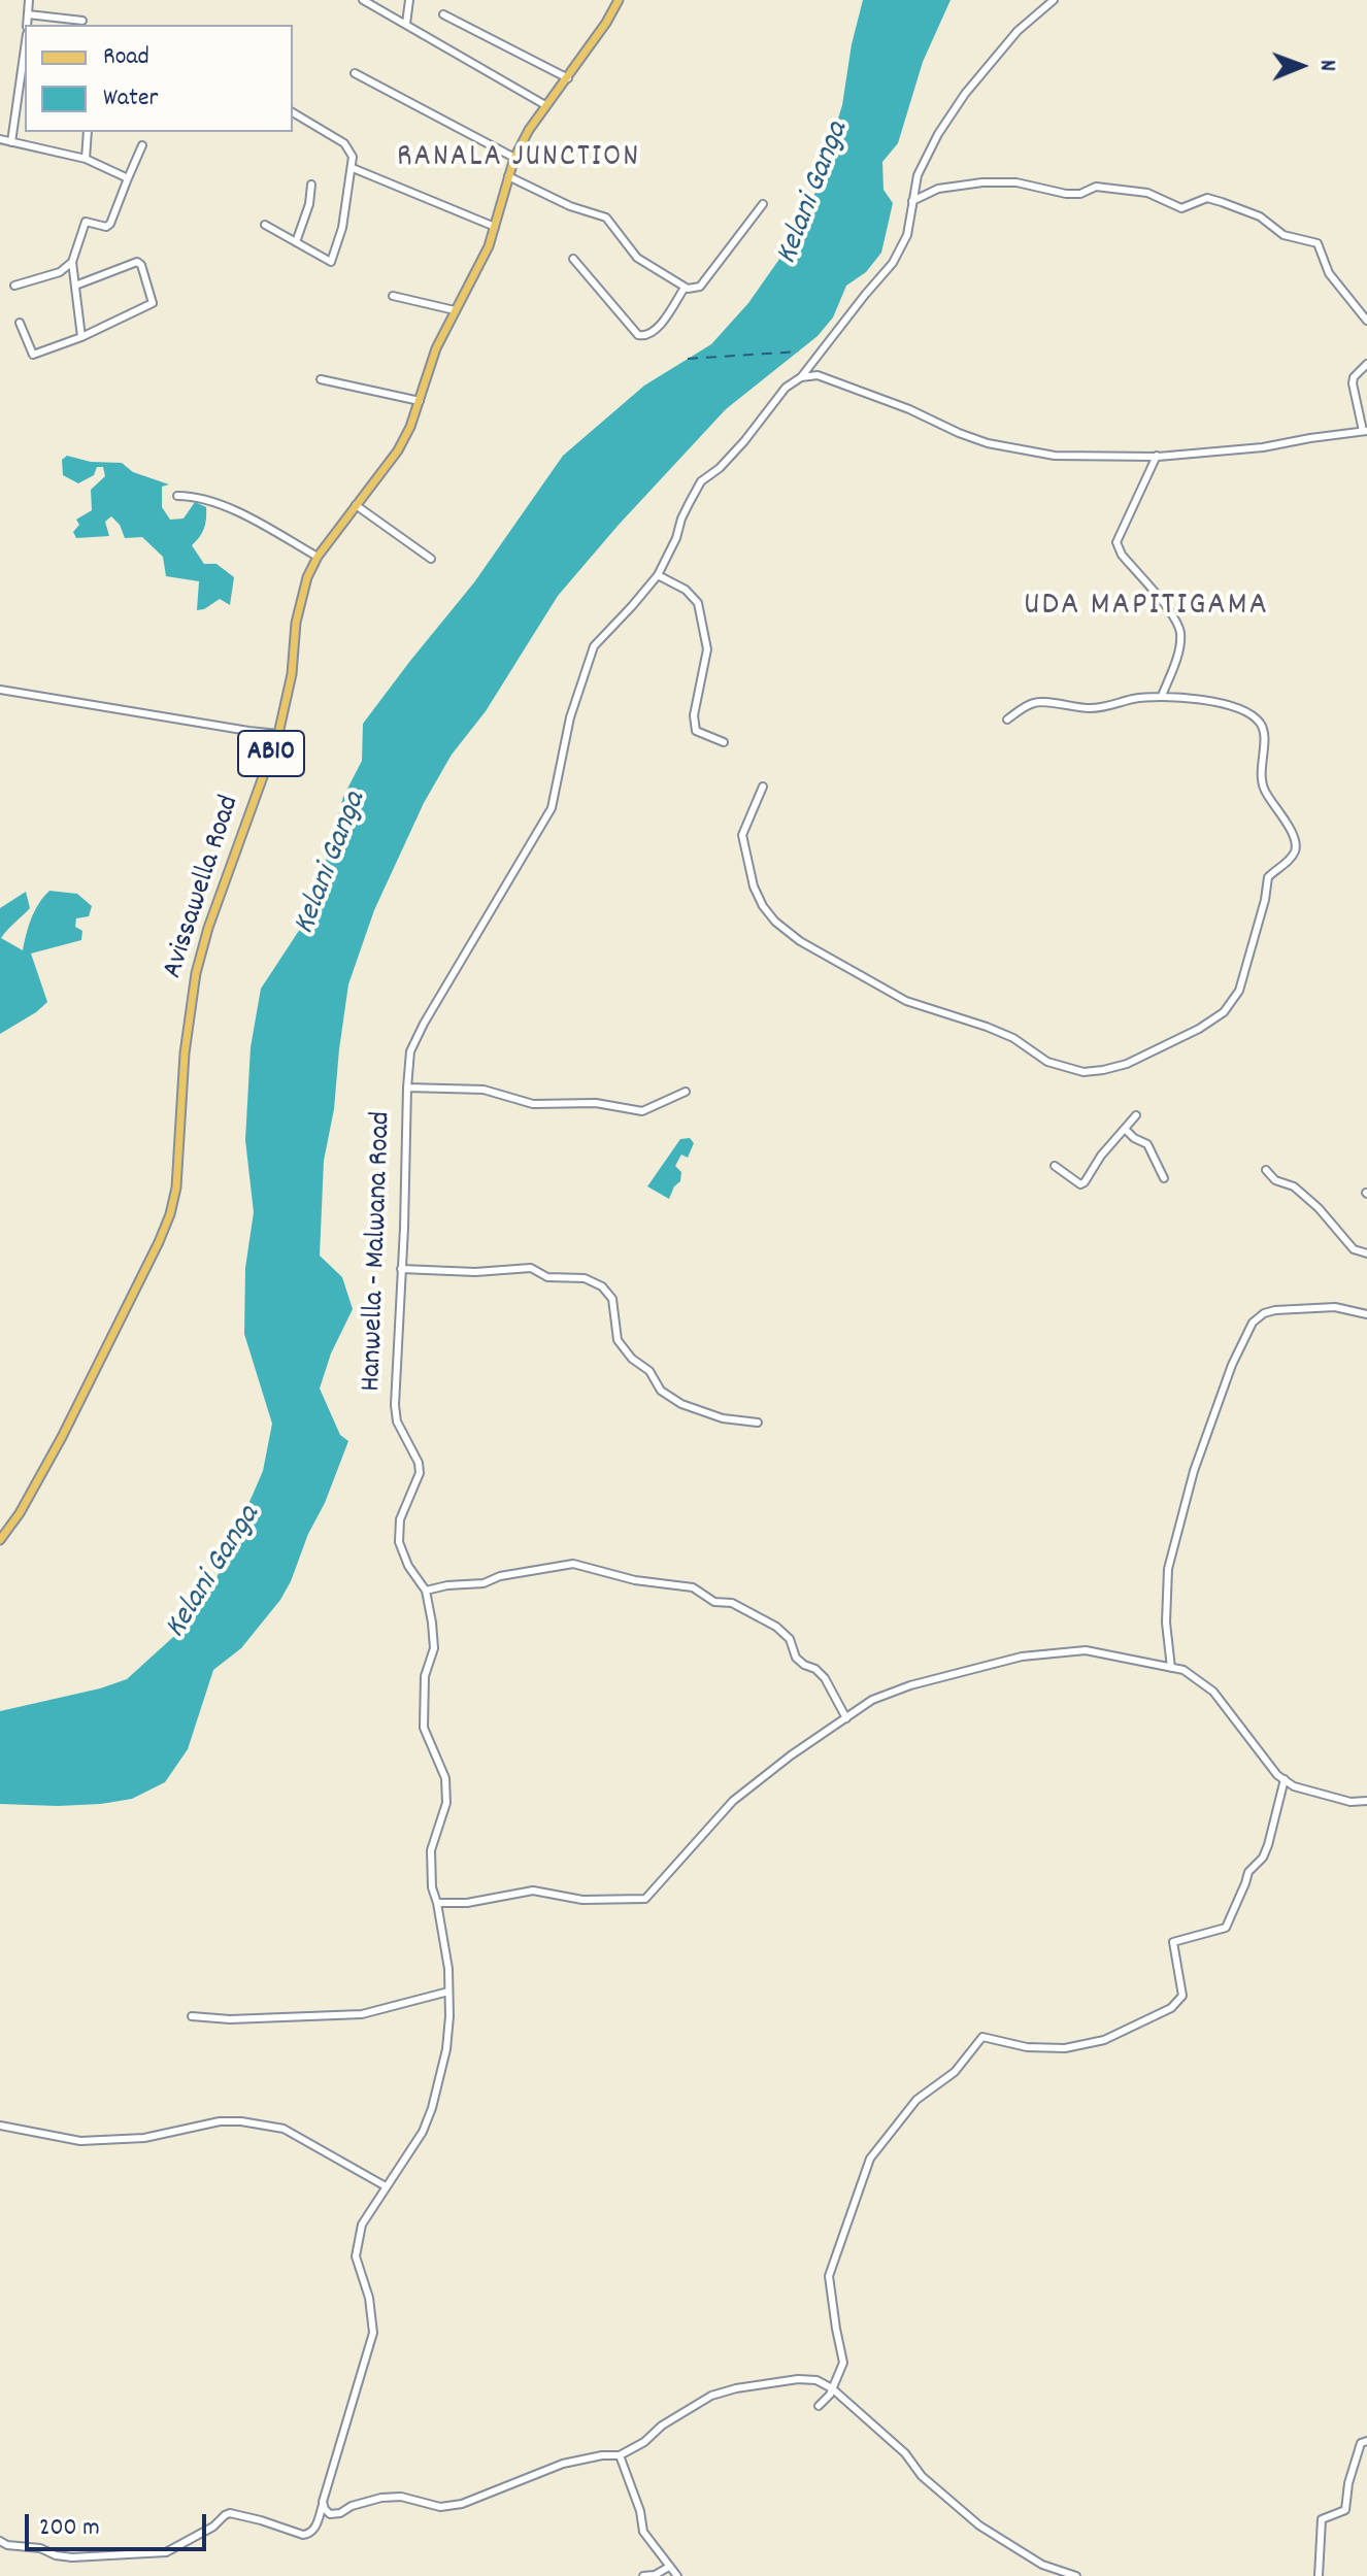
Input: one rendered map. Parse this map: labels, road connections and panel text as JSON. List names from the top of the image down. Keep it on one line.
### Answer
{"streets":{"main road":["AB10","Avissawella Road"],"street":["Hanwella - Malwana Road"]},"districts":["RANALA JUNCTION","UDA MAPITIGAMA"],"water":["Kelani Ganga"],"legend":["Road","Water"],"scale_bar":"200 m","north":"right"}
